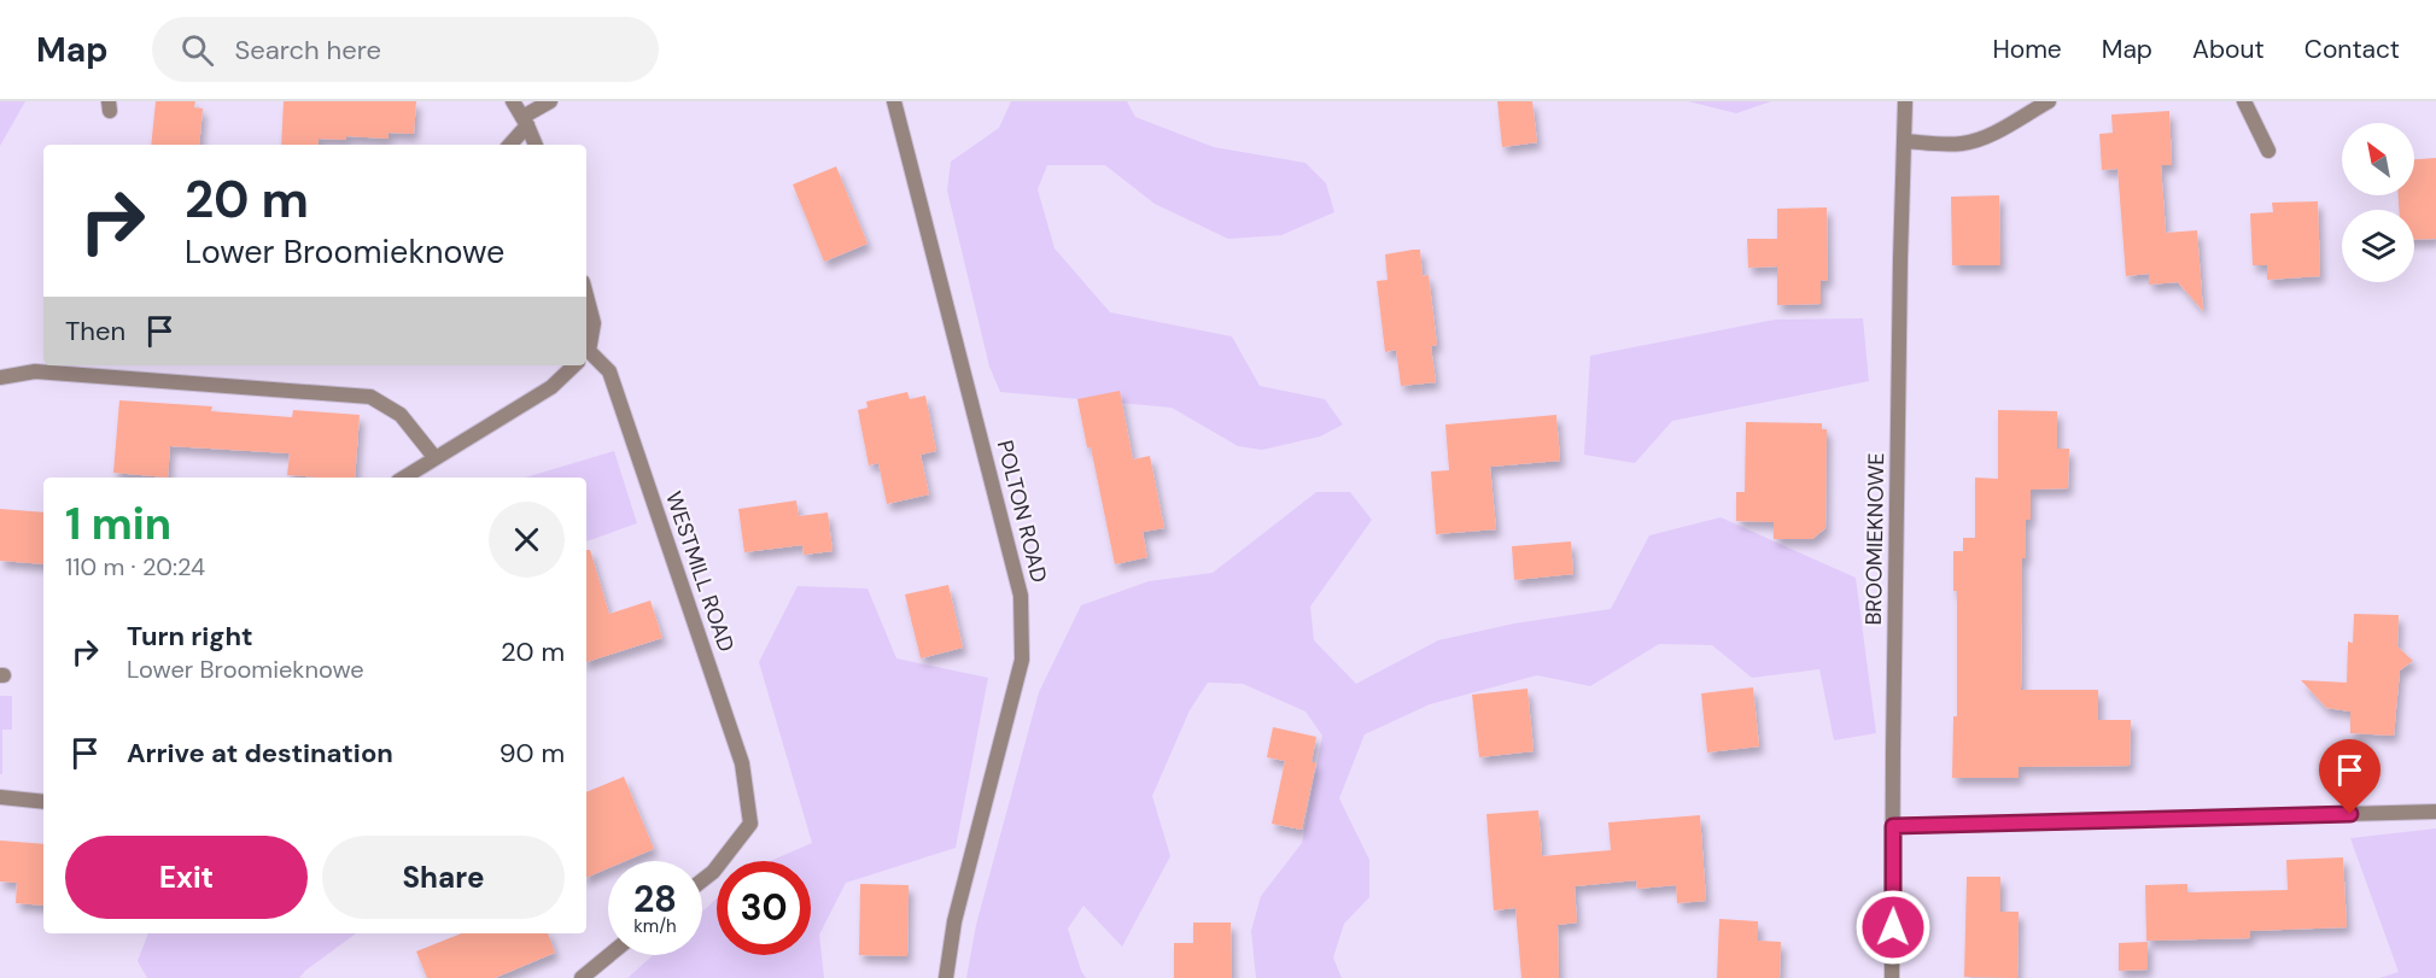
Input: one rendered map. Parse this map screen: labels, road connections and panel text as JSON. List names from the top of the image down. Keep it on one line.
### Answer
{"streets":{"street":["POLTON ROAD","BROOMIEKNOWE","WESTMILL ROAD"]},"north":"top left","page":{"header":"Map","search":"Search here","nav":["Home","Map","About","Contact"],"turn":["20 m","Lower Broomieknowe"],"then":"Then","heading":["1 min","110 m · 20:24"],"list":[{"name":"Turn right","note":"Lower Broomieknowe","value":"20 m"},{"name":"Arrive at destination","value":"90 m"}],"buttons":["Exit","Share"],"speed":"28 km/h","limit":"30"}}
